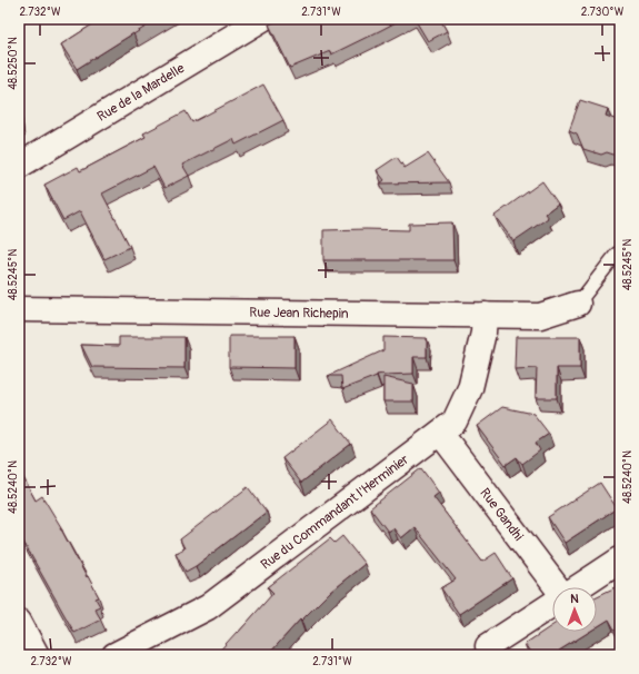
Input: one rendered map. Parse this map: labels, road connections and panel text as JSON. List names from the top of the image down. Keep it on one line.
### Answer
{"streets":{"street":["Rue de la Mardelle","Rue Jean Richepin","Rue du Commandant l'Herminier","Rue Gandhi"]},"crossings":[["Rue Jean Richepin","Rue du Commandant l'Herminier"],["Rue du Commandant l'Herminier","Rue Gandhi"]],"north":"top","coordinates":["2.732°W","2.731°W","2.730°W","48.5250°N","48.5245°N","48.5240°N"]}
